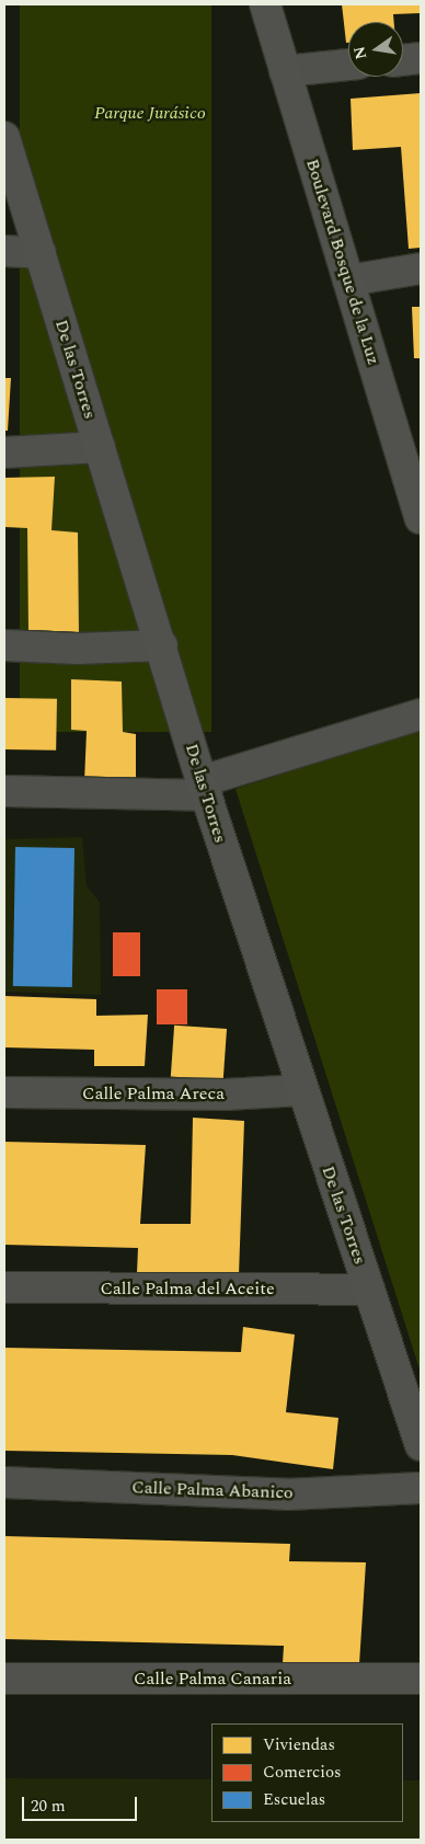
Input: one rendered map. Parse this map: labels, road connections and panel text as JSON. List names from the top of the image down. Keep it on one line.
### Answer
{"streets":{"main road":["Boulevard Bosque de la Luz","De las Torres","Calle Palma Canaria"],"street":["Calle Palma Areca","Calle Palma del Aceite","Calle Palma Abanico"]},"crossings":[["De las Torres","Calle Palma Areca"],["De las Torres","Calle Palma del Aceite"]],"parks":["Parque Jurásico"],"legend":["Viviendas","Comercios","Escuelas"],"scale_bar":"20 m","north":"left"}
